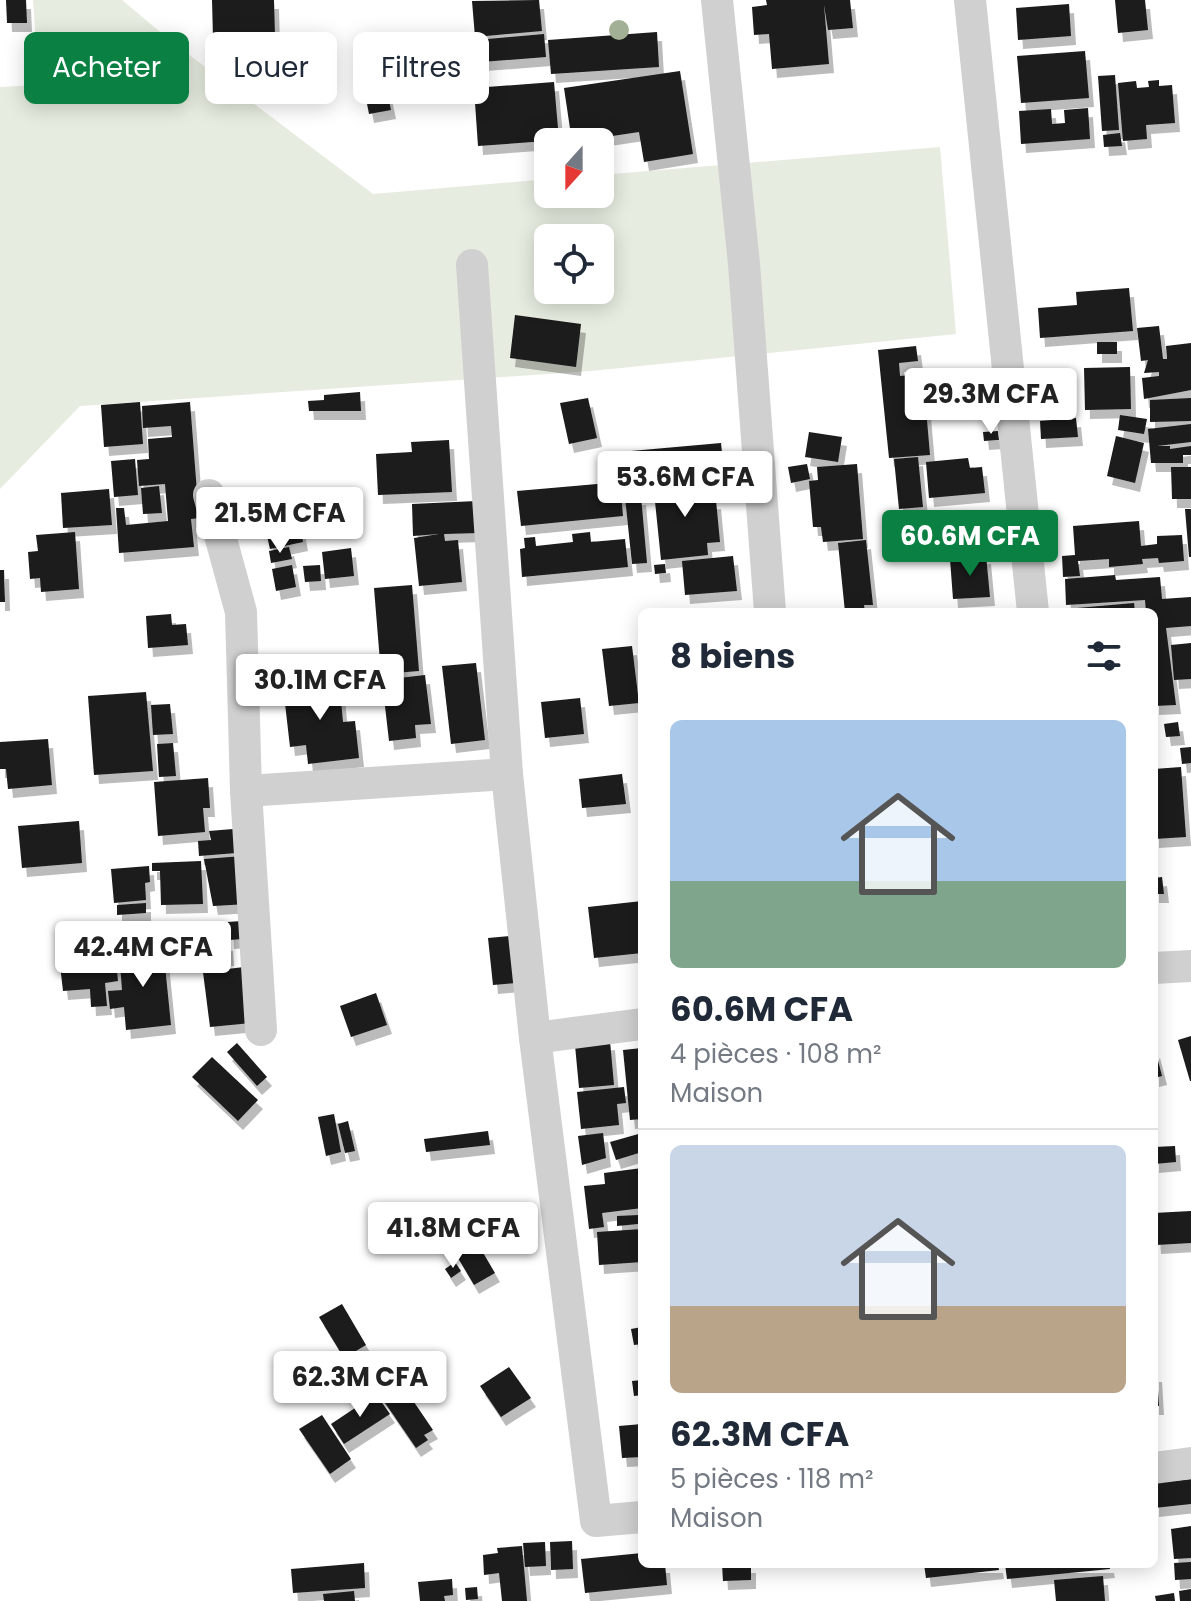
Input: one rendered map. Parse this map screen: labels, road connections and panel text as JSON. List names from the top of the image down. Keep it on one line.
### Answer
{"north":"bottom","page":{"chip":["Acheter","Louer","Filtres"],"price":["29.3M CFA","53.6M CFA","21.5M CFA","60.6M CFA","30.1M CFA","42.4M CFA","41.8M CFA","62.3M CFA"],"heading":"8 biens","list":[{"name":"60.6M CFA","note":"4 pièces · 108 m² · Maison"},{"name":"62.3M CFA","note":"5 pièces · 118 m² · Maison"}]}}
